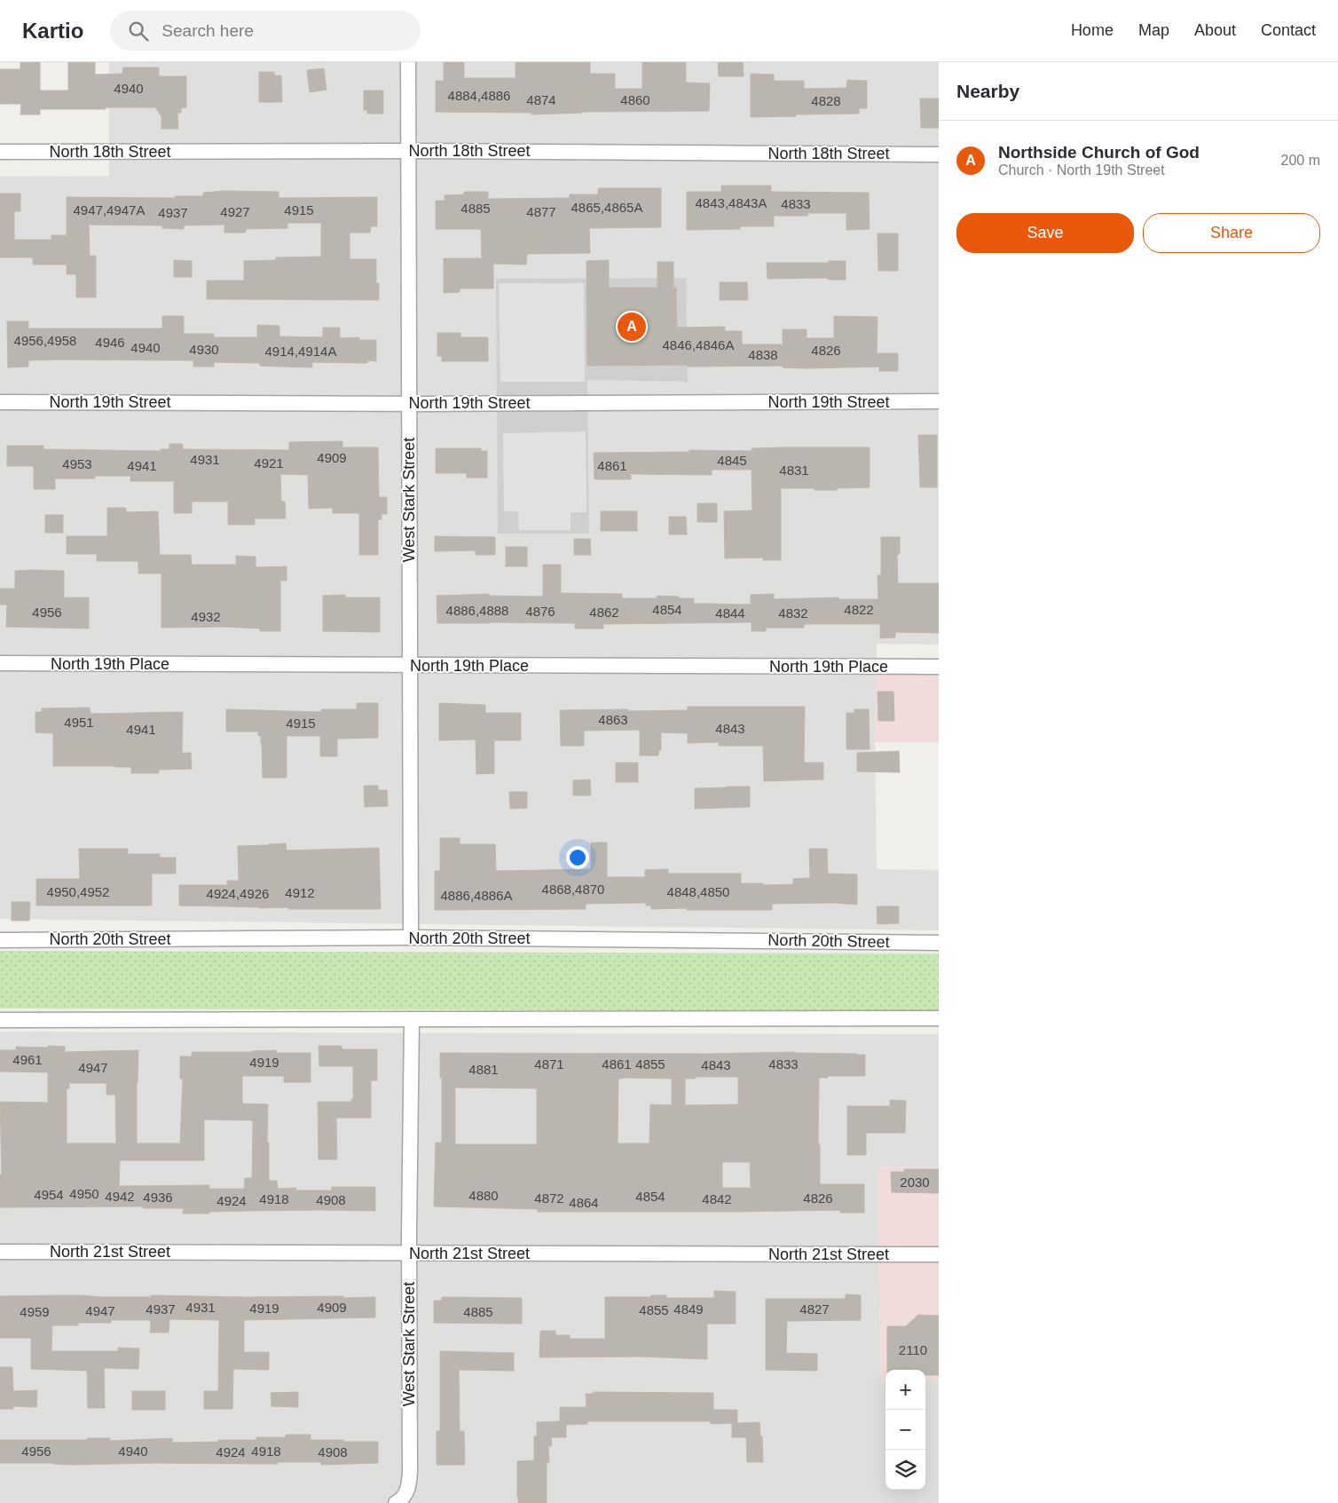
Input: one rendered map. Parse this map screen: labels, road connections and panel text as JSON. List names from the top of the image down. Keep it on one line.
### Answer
{"streets":{"street":["North 18th Street","North 19th Street","West Stark Street","North 19th Place","North 20th Street","North 21st Street"]},"crossings":[["North 18th Street","West Stark Street"],["North 19th Street","West Stark Street"],["West Stark Street","North 19th Place"],["West Stark Street","North 20th Street"],["West Stark Street","North 21st Street"]],"house_numbers":["4940","4884,4886","4874","4860","4828","4843,4843A","4833","4865,4865A","4885","4947,4947A","4915","4927","4877","4937","4956,4958","4946","4846,4846A","4940","4930","4826","4914,4914A","4838","4909","4931","4845","4921","4953","4941","4861","4831","4854","4822","4886,4888","4876","4956","4862","4844","4832","4932","4863","4951","4915","4843","4941","4868,4870","4950,4952","4848,4850","4912","4924,4926","4886,4886A","4961","4919","4871","4861","4855","4833","4843","4947","4881","2030","4950","4954","4880","4942","4854","4936","4872","4826","4918","4842","4908","4924","4864","4931","4909","4919","4937","4849","4827","4855","4947","4959","4885","2110","4956","4940","4918","4924","4908"],"page":{"header":"Kartio","search":"Search here","nav":["Home","Map","About","Contact"],"heading":"Nearby","list":[{"mark":"A","name":"Northside Church of God","note":"Church · North 19th Street","value":"200 m"}],"buttons":["Save","Share"],"pins":"A","map_buttons":["+","−"]}}
